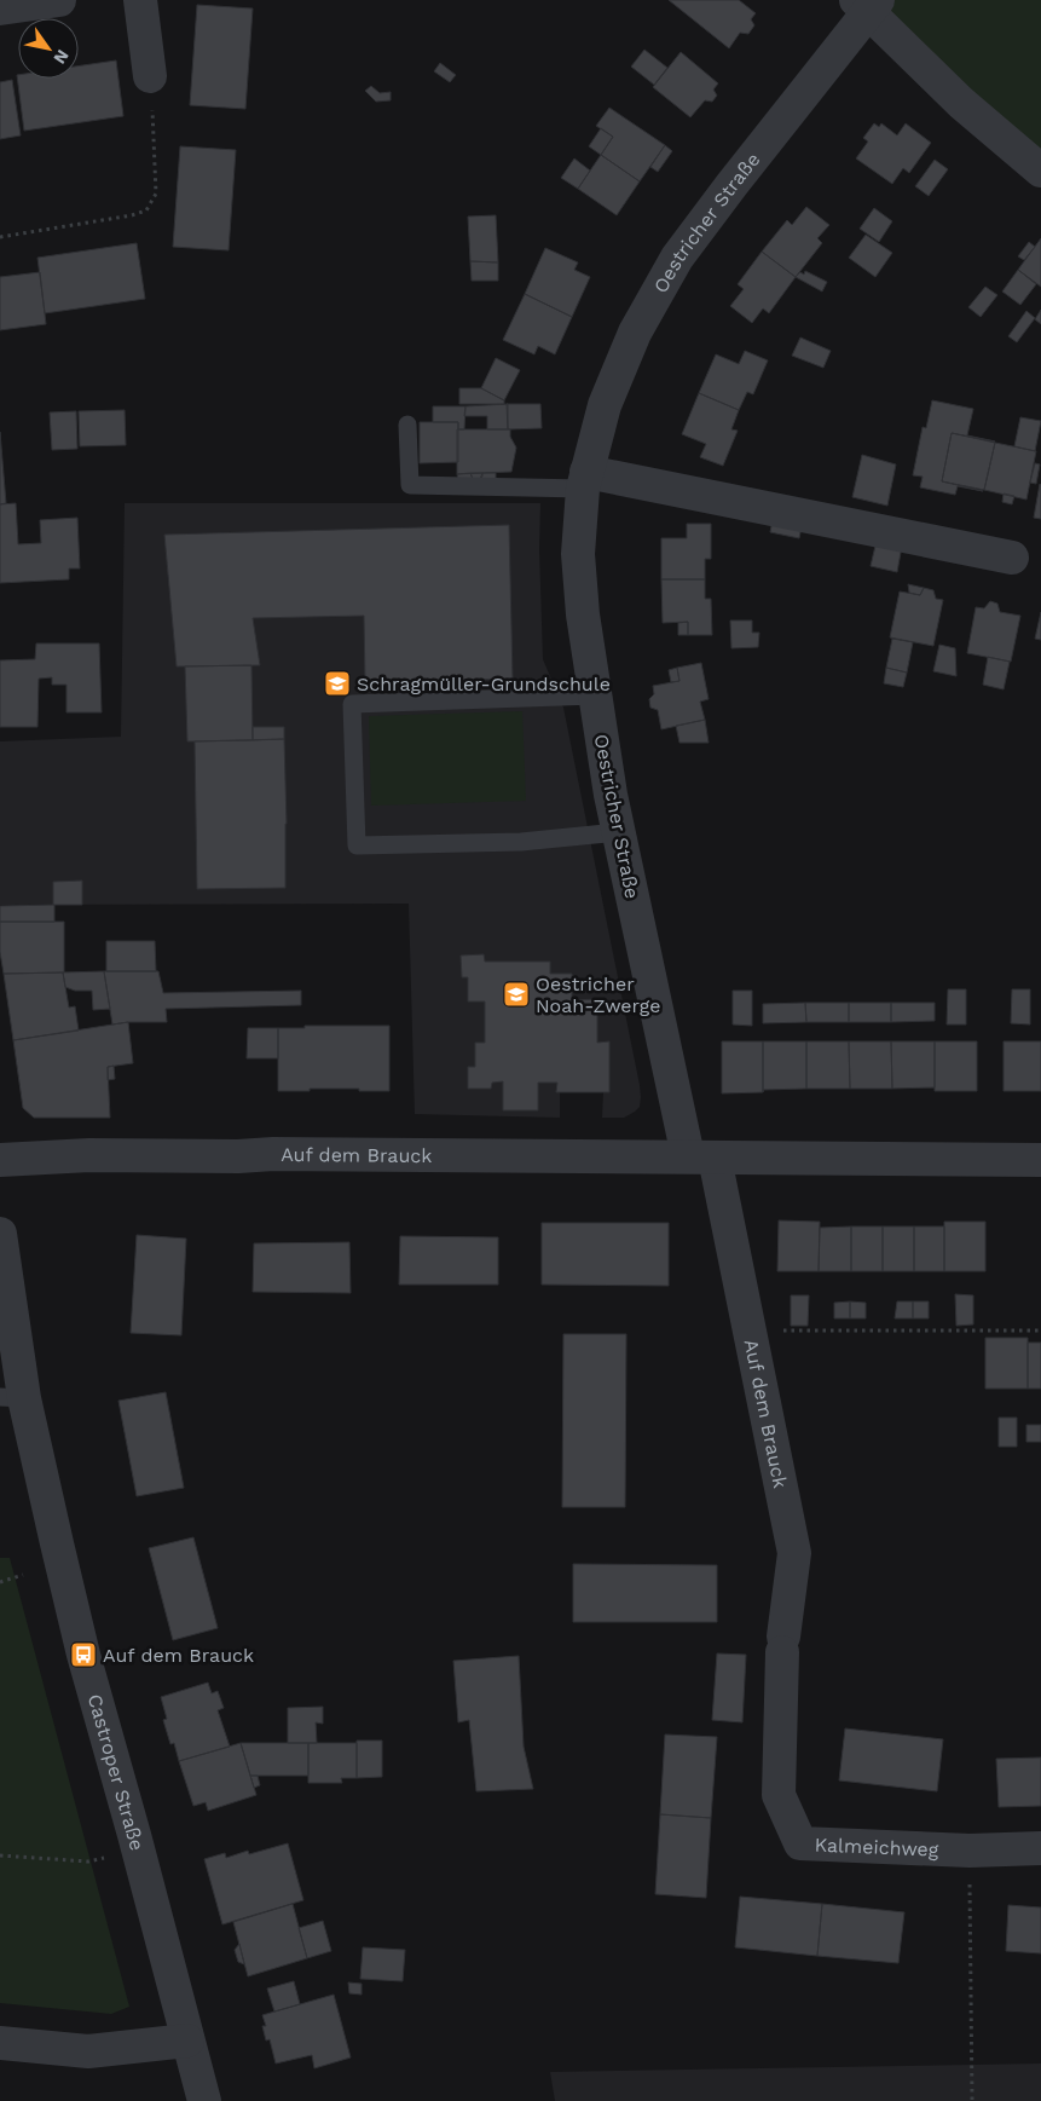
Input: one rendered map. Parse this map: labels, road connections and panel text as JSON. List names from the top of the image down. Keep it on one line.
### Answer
{"streets":{"street":["Oestricher Straße","Auf dem Brauck","Castroper Straße","Kalmeichweg"]},"crossings":[["Oestricher Straße","Auf dem Brauck"],["Auf dem Brauck","Kalmeichweg"]],"places":{"school or university":["Schragmüller-Grundschule","Oestricher Noah-Zwerge"],"bus stop":["Auf dem Brauck"]},"north":"bottom right"}
